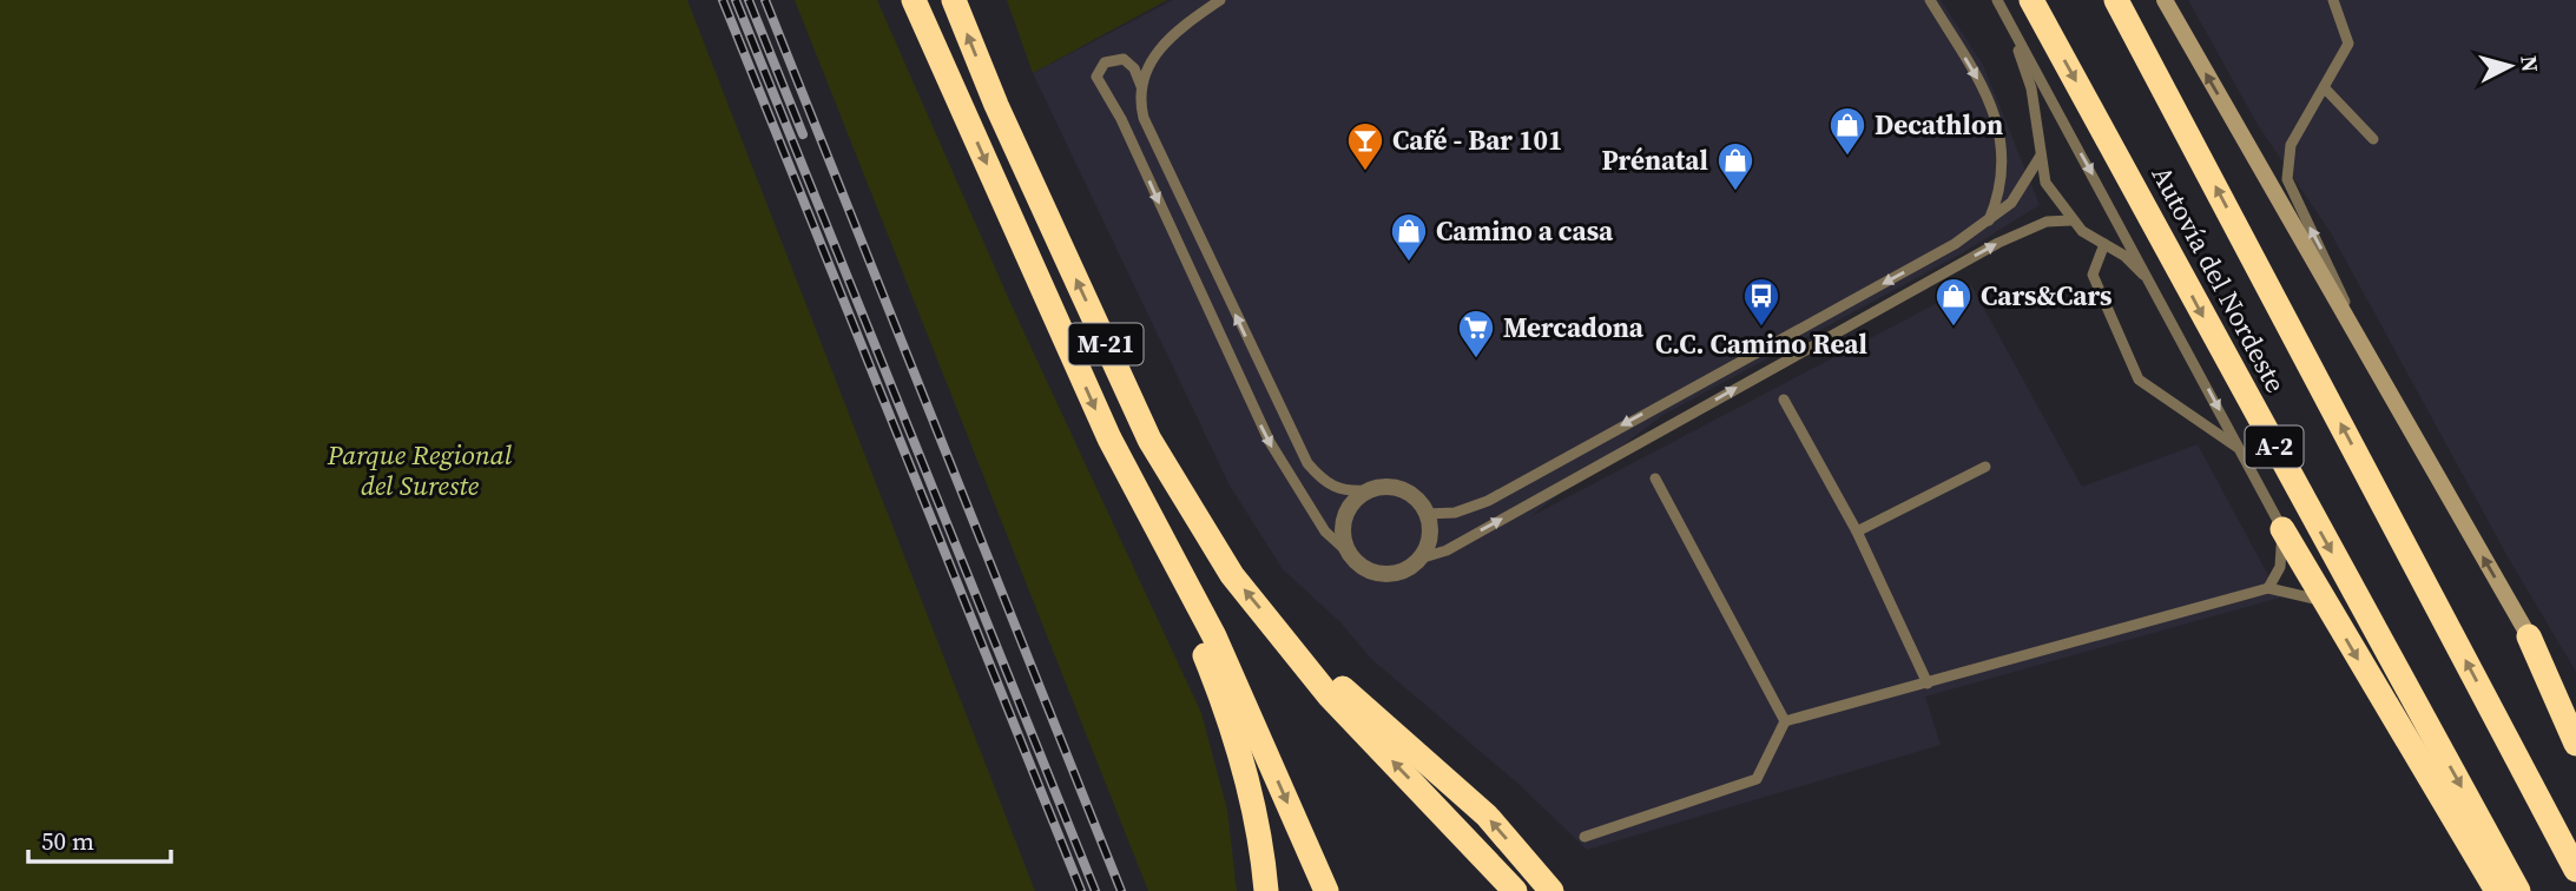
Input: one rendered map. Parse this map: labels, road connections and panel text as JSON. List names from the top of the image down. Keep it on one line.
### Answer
{"streets":{"highway":["Autovía del Nordeste","M-21","A-2"]},"parks":["Parque Regional del Sureste"],"places":{"shop":["Decathlon","Prénatal","Camino a casa","Cars&Cars"],"bar":["Café - Bar 101"],"bus stop":["C.C. Camino Real"],"supermarket":["Mercadona"]},"scale_bar":"50 m","north":"right"}
